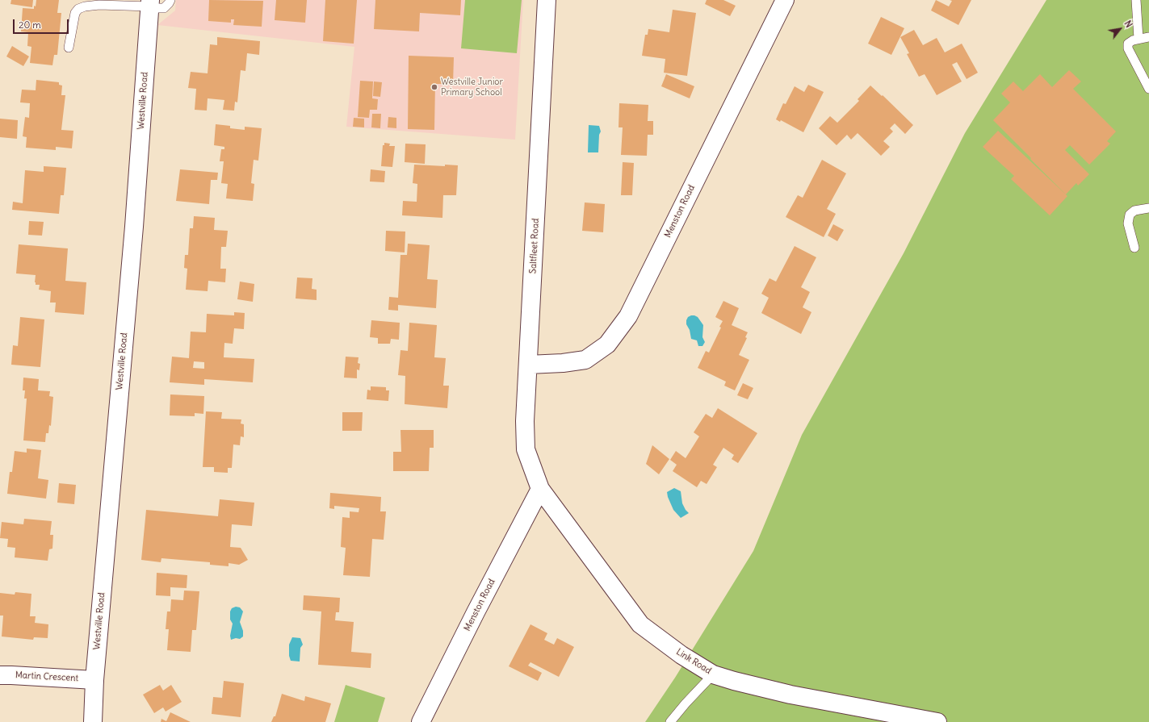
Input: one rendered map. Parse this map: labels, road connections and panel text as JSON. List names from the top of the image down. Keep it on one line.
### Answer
{"streets":{"street":["Westville Road","Menston Road","Saltfleet Road","Link Road","Martin Crescent"]},"crossings":[["Westville Road","Martin Crescent"],["Menston Road","Saltfleet Road"],["Menston Road","Link Road"],["Saltfleet Road","Link Road"]],"places":["Westville Junior Primary School"],"scale_bar":"20 m","north":"top right"}
